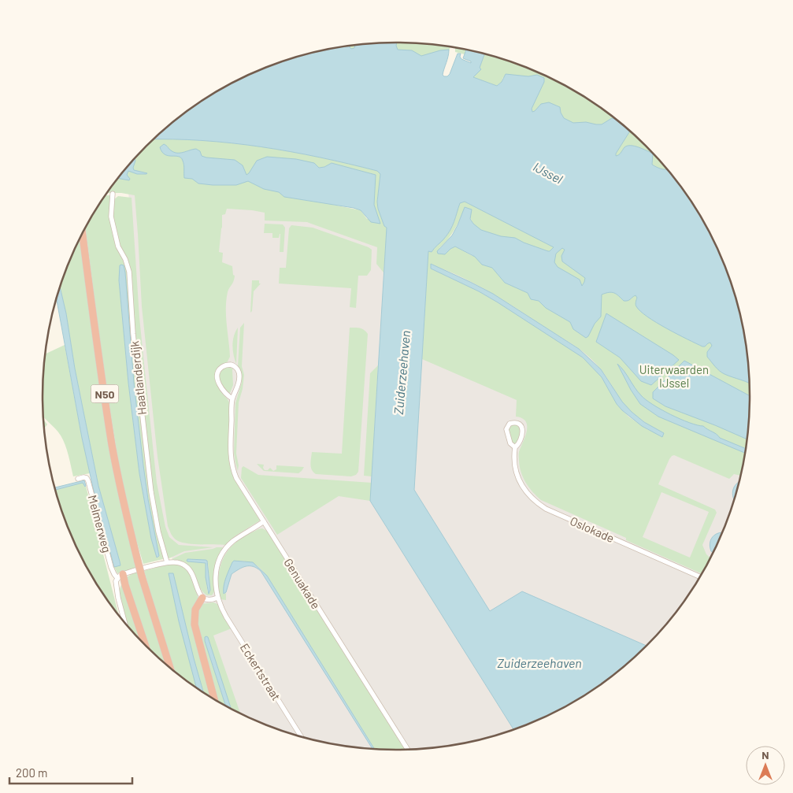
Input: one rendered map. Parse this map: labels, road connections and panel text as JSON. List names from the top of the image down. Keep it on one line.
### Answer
{"streets":{"highway":["N50"],"street":["Haatlanderdijk","Melmerweg","Oslokade","Genuakade","Eckertstraat"]},"water":["IJssel","Zuiderzeehaven"],"parks":["Uiterwaarden IJssel"],"scale_bar":"200 m","north":"top"}
